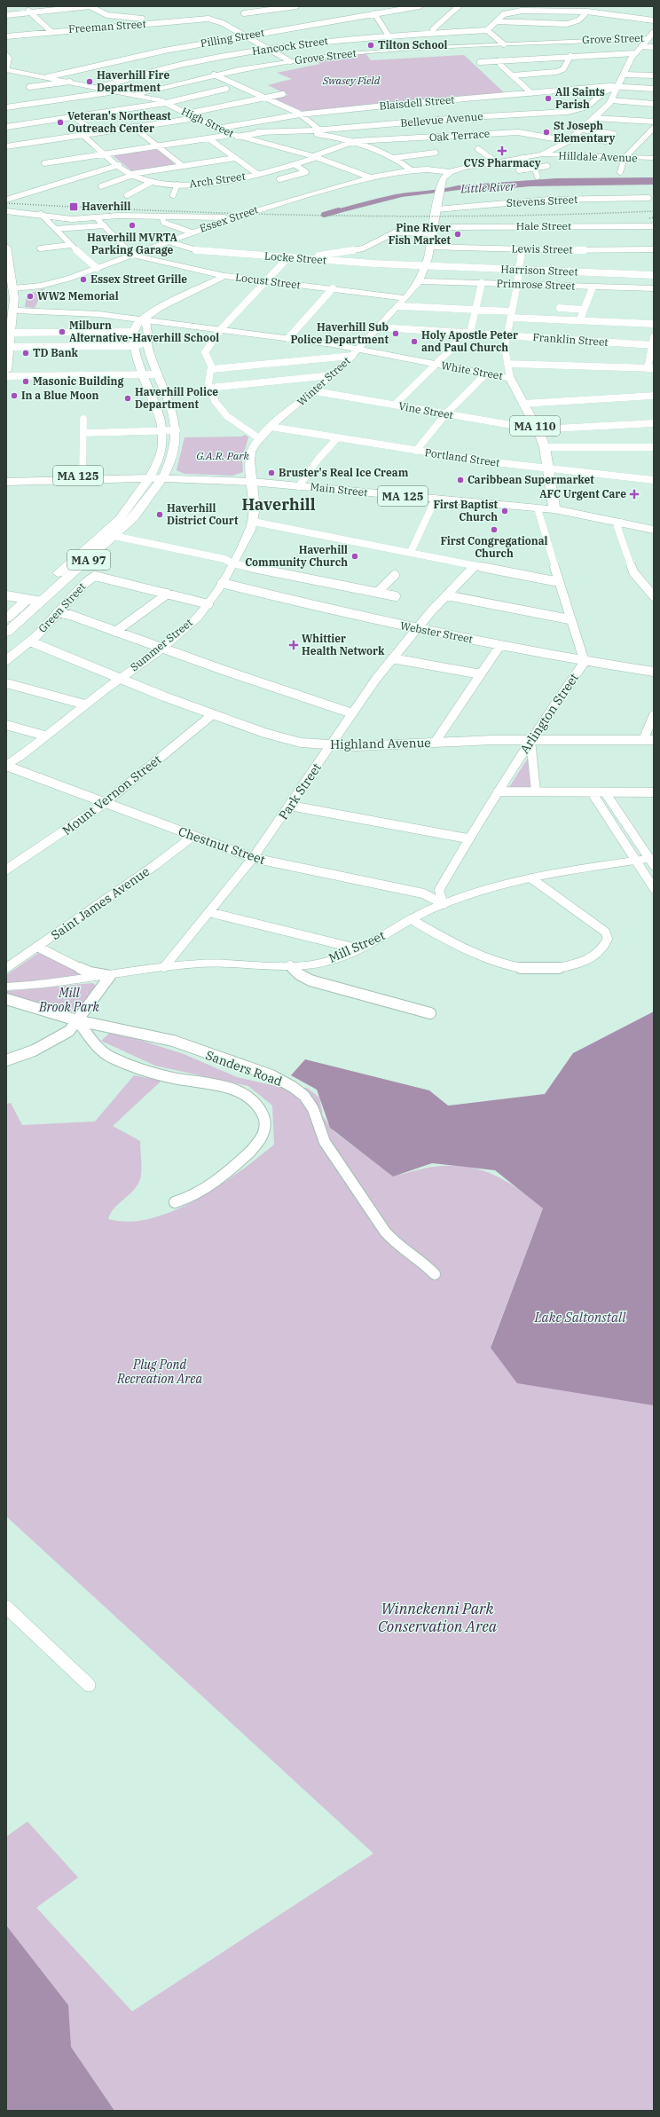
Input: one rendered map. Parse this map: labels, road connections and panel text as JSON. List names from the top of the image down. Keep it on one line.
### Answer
{"streets":{"main road":["Grove Street","High Street","Hilldale Avenue","Essex Street","Locust Street","Primrose Street","White Street","Winter Street","MA 110","MA 125","Main Street","MA 97","Summer Street","Mill Street"],"street":["Freeman Street","Pilling Street","Hancock Street","Blaisdell Street","Bellevue Avenue","Oak Terrace","Arch Street","Stevens Street","Hale Street","Lewis Street","Locke Street","Harrison Street","Franklin Street","Vine Street","Portland Street","Green Street","Webster Street","Arlington Street","Highland Avenue","Park Street","Mount Vernon Street","Chestnut Street","Saint James Avenue","Sanders Road"]},"crossings":[["Freeman Street","Pilling Street"],["Pilling Street","High Street"],["Grove Street","High Street"],["Hancock Street","High Street"],["Blaisdell Street","Bellevue Avenue"],["Blaisdell Street","High Street"],["High Street","Arch Street"],["High Street","Essex Street"],["Oak Terrace","Arch Street"],["Hilldale Avenue","Essex Street"],["Stevens Street","Winter Street"],["Essex Street","Locke Street"],["Essex Street","Locust Street"],["Essex Street","Winter Street"],["Hale Street","Locke Street"],["Hale Street","Winter Street"],["Lewis Street","Winter Street"],["Locke Street","Harrison Street"],["Locke Street","Winter Street"],["Harrison Street","Winter Street"],["Locust Street","Winter Street"],["Primrose Street","Winter Street"],["Franklin Street","Winter Street"],["White Street","Winter Street"],["White Street","Vine Street"],["White Street","Portland Street"],["White Street","Main Street"],["Winter Street","Vine Street"],["Winter Street","Portland Street"],["Winter Street","Main Street"],["Winter Street","Summer Street"],["Main Street","MA 97"],["Main Street","Summer Street"],["Main Street","Arlington Street"],["Green Street","Summer Street"],["Green Street","Highland Avenue"],["Webster Street","Summer Street"],["Webster Street","Arlington Street"],["Webster Street","Park Street"],["Summer Street","Highland Avenue"],["Summer Street","Chestnut Street"],["Arlington Street","Highland Avenue"],["Arlington Street","Chestnut Street"],["Arlington Street","Mill Street"],["Highland Avenue","Park Street"],["Highland Avenue","Mount Vernon Street"],["Park Street","Chestnut Street"],["Park Street","Mill Street"],["Mount Vernon Street","Chestnut Street"],["Chestnut Street","Saint James Avenue"],["Chestnut Street","Mill Street"]],"districts":["Haverhill"],"water":["Little River","Lake Saltonstall"],"parks":["Swasey Field","G.A.R. Park","Mill Brook Park","Plug Pond Recreation Area","Winnekenni Park Conservation Area"],"places":{"other":["Tilton School","Haverhill Fire Department","All Saints Parish","Veteran's Northeast Outreach Center","St Joseph Elementary","Haverhill MVRTA Parking Garage","Pine River Fish Market","Essex Street Grille","WW2 Memorial","Milburn Alternative-Haverhill School","Haverhill Sub Police Department","Holy Apostle Peter and Paul Church","TD Bank","Masonic Building","In a Blue Moon","Haverhill Police Department","Bruster's Real Ice Cream","Caribbean Supermarket","First Baptist Church","Haverhill District Court","First Congregational Church","Haverhill Community Church"],"health":["CVS Pharmacy","AFC Urgent Care","Whittier Health Network"],"transit":["Haverhill"]}}
